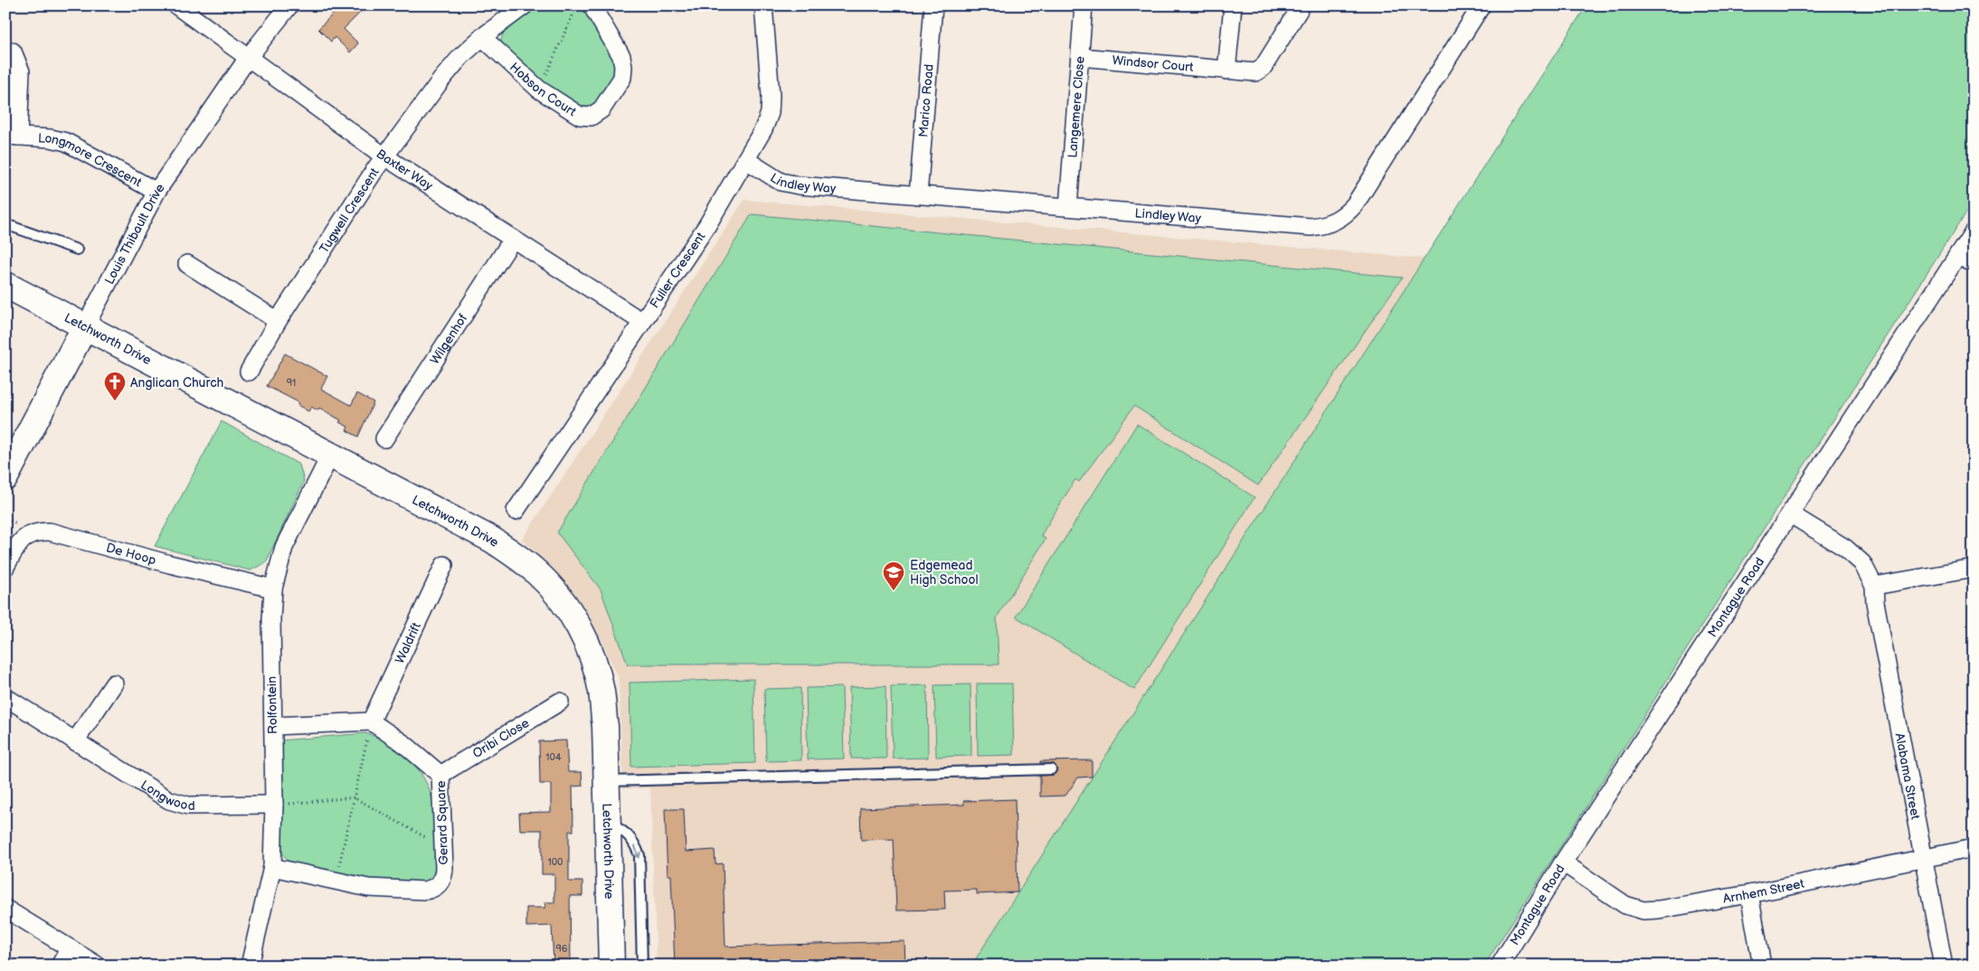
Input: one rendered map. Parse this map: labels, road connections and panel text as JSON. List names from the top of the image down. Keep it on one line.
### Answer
{"streets":{"street":["Windsor Court","Hobson Court","Marico Road","Langemere Close","Longmore Crescent","Baxter Way","Lindley Way","Tugwell Crescent","Louis Thibault Drive","Fuller Crescent","Letchworth Drive","Wilgenhof","De Hoop","Montague Road","Waldrift","Rolfontein","Oribi Close","Alabama Street","Longwood","Gerard Square","Arnhem Street"]},"crossings":[["Windsor Court","Langemere Close"],["Hobson Court","Tugwell Crescent"],["Marico Road","Lindley Way"],["Langemere Close","Lindley Way"],["Longmore Crescent","Louis Thibault Drive"],["Baxter Way","Tugwell Crescent"],["Baxter Way","Louis Thibault Drive"],["Baxter Way","Fuller Crescent"],["Baxter Way","Wilgenhof"],["Lindley Way","Fuller Crescent"],["Louis Thibault Drive","Letchworth Drive"],["Letchworth Drive","Rolfontein"],["De Hoop","Rolfontein"],["Montague Road","Alabama Street"],["Montague Road","Arnhem Street"],["Waldrift","Gerard Square"],["Rolfontein","Longwood"],["Rolfontein","Gerard Square"],["Oribi Close","Gerard Square"],["Alabama Street","Arnhem Street"]],"places":{"church":["Anglican Church"],"school or university":["Edgemead High School"]},"house_numbers":["91","104","100","96"]}
